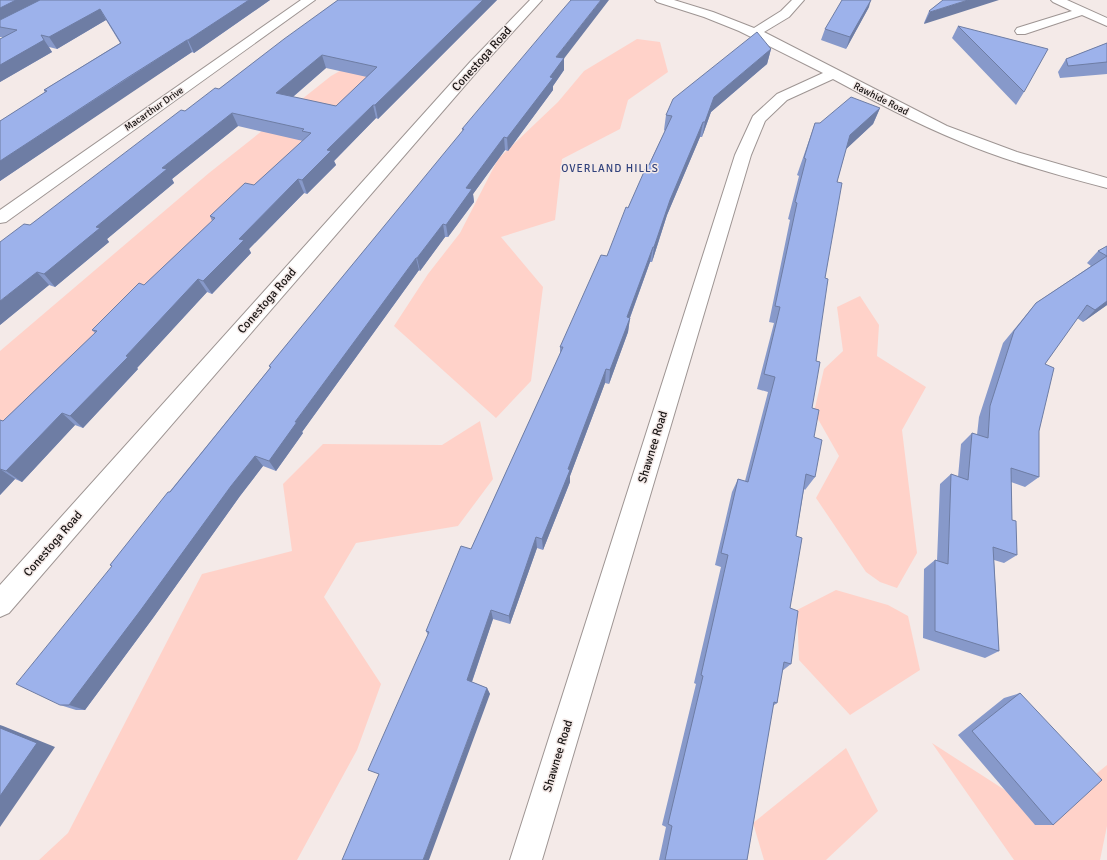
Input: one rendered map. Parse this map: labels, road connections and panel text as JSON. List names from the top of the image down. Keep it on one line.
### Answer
{"streets":{"street":["Conestoga Road","Rawhide Road","Macarthur Drive","Shawnee Road"]},"crossings":[["Rawhide Road","Shawnee Road"]],"districts":["OVERLAND HILLS"]}
